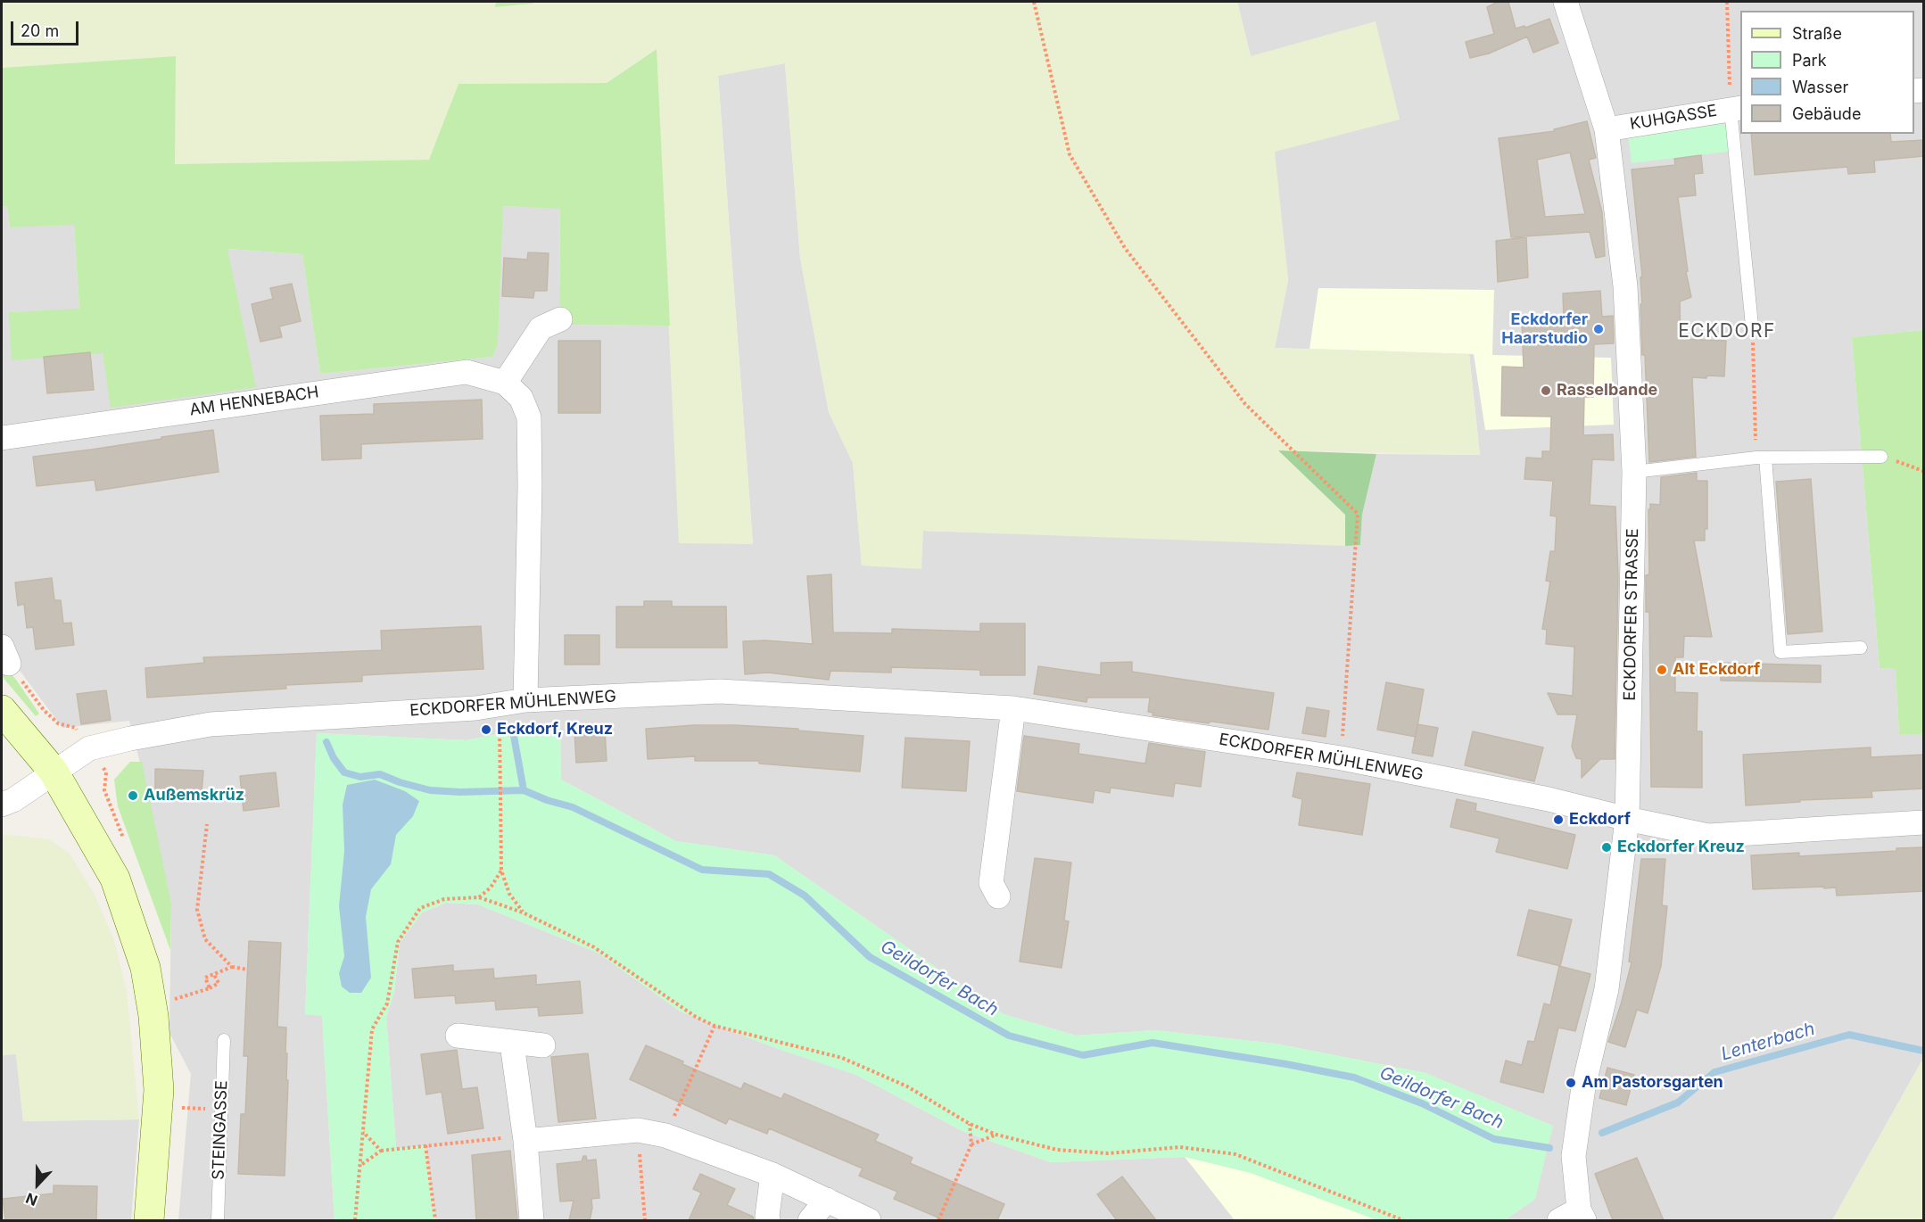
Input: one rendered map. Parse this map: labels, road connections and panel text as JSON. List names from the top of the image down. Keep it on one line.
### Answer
{"streets":{"street":["KUHGASSE","AM HENNEBACH","ECKDORFER STRASSE","ECKDORFER MÜHLENWEG"],"lane":["STEINGASSE"]},"crossings":[["KUHGASSE","ECKDORFER STRASSE"],["ECKDORFER STRASSE","ECKDORFER MÜHLENWEG"]],"districts":["ECKDORF"],"water":["Geildorfer Bach","Lenterbach"],"places":["Eckdorfer Haarstudio","Rasselbande","Alt Eckdorf","Eckdorf, Kreuz","Außemskrüz","Eckdorf","Eckdorfer Kreuz","Am Pastorsgarten"],"legend":["Straße","Park","Wasser","Gebäude"],"scale_bar":"20 m","north":"bottom"}
